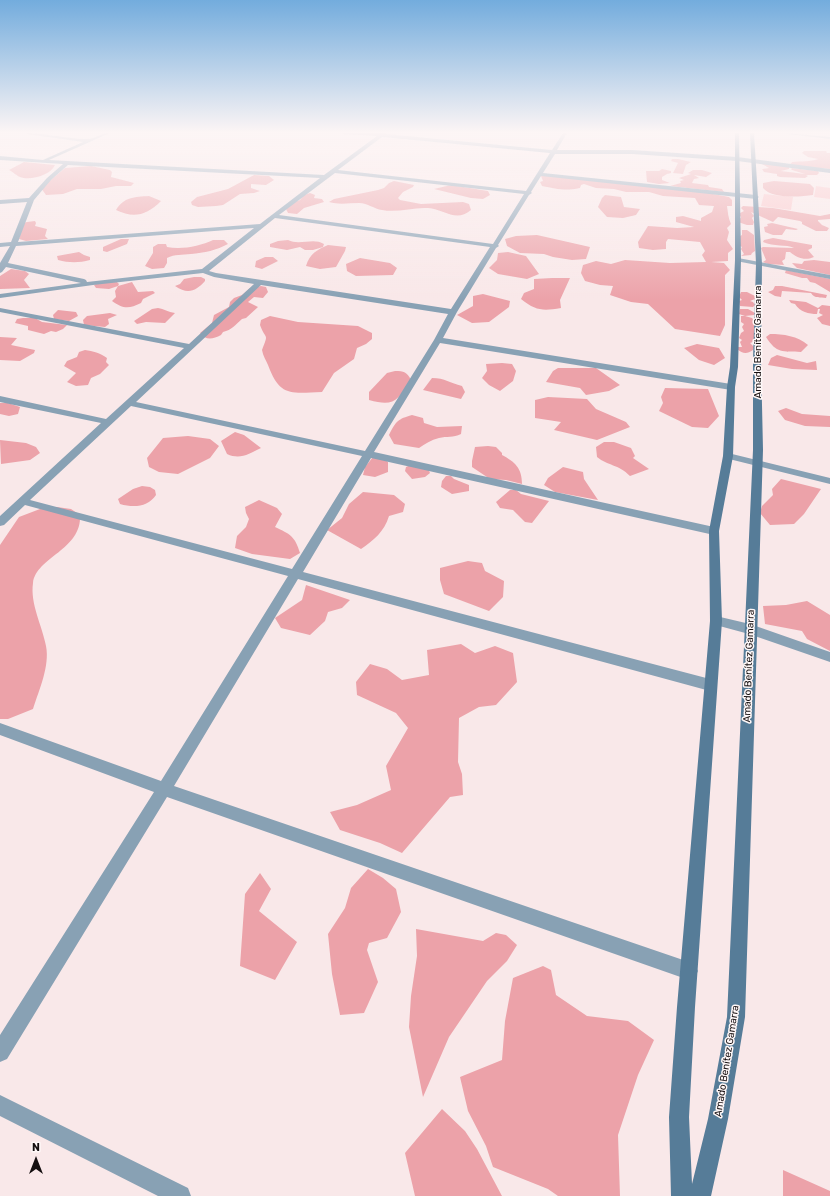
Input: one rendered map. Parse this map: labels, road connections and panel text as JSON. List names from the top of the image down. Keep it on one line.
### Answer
{"streets":{"main road":["Amado Benítez Gamarra"]},"north":"top"}
